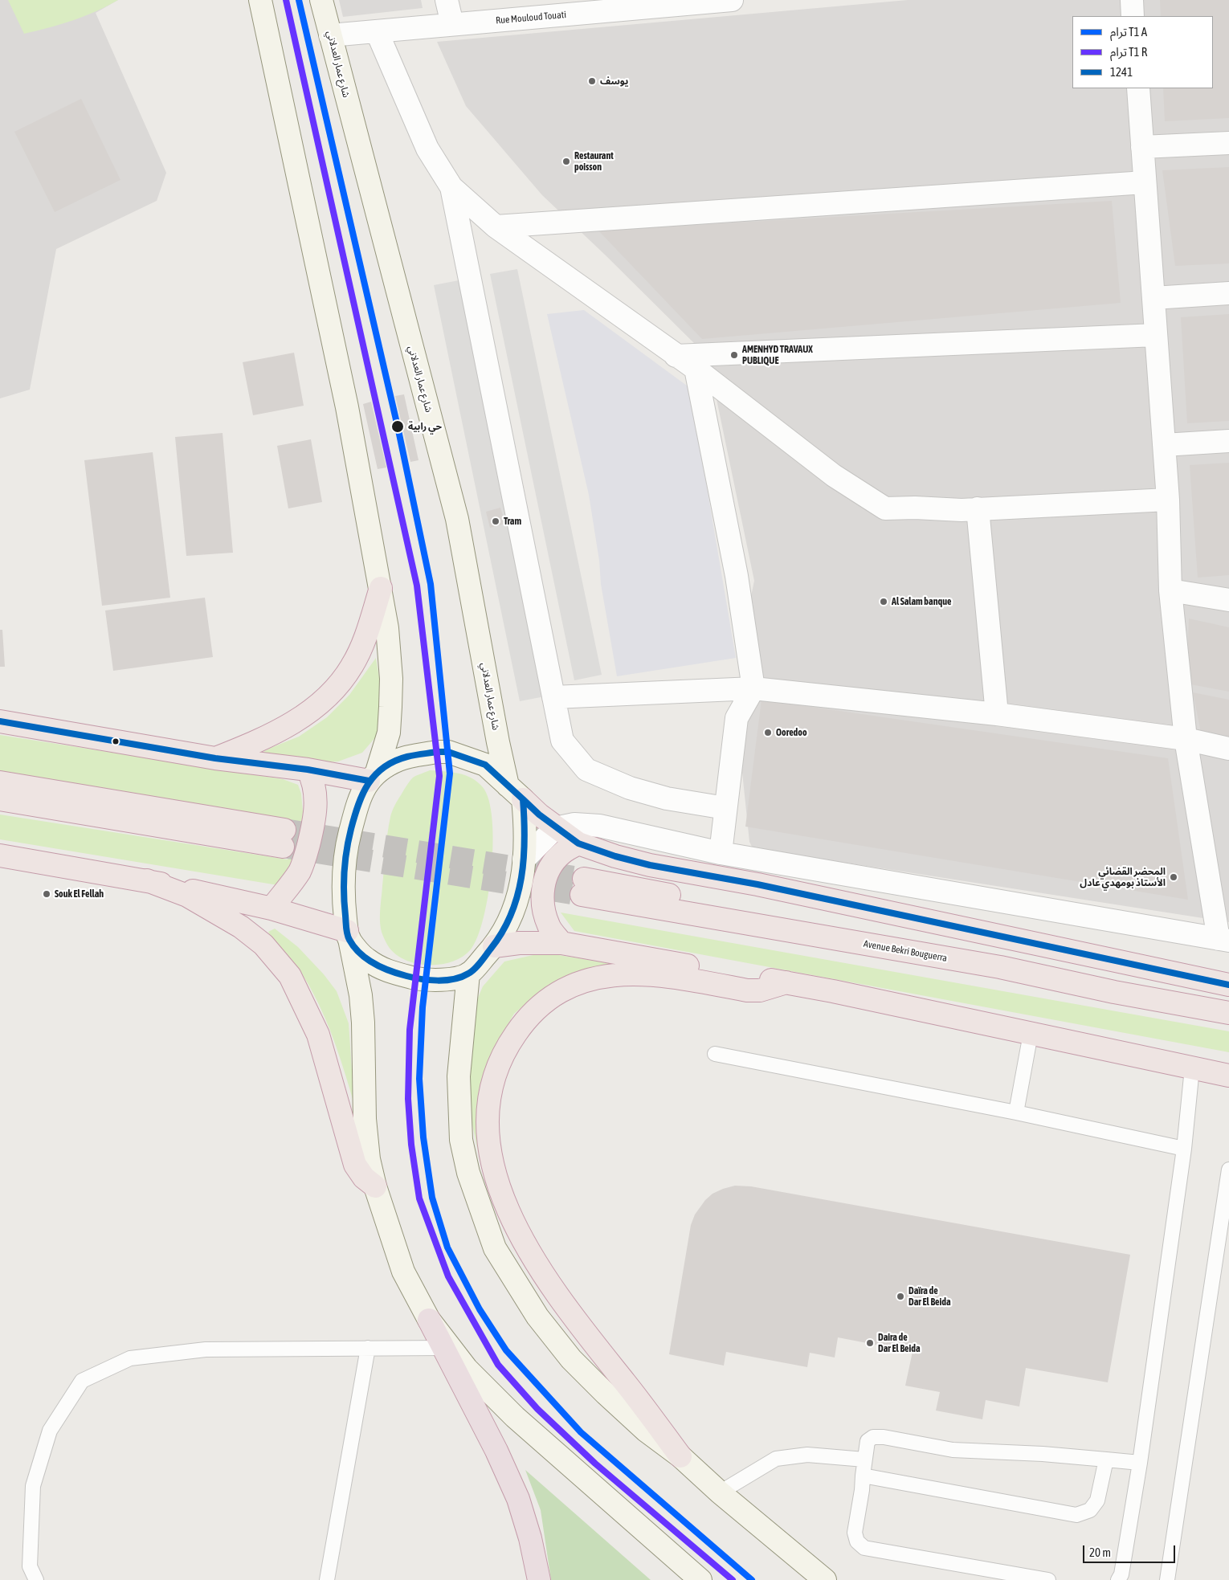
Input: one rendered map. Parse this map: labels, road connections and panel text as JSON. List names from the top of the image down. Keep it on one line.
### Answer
{"streets":{"highway":["Avenue Bekri Bouguerra"],"main road":["شارع عمار العدلاني"],"street":["Rue Mouloud Touati"]},"crossings":[["Rue Mouloud Touati","شارع عمار العدلاني"]],"places":["يوسف","Restaurant poisson","AMENHYD TRAVAUX PUBLIQUE","حي رابية","Tram","Al Salam banque","Ooredoo","المحضر القضائي الأستاذ بومهدي عادل","Souk El Fellah","Daïra de Dar El Beida","Daira de Dar El Beida"],"lines":["transit line 1241"],"legend":["ترام T1 A","ترام T1 R","1241"],"scale_bar":"20 m"}
